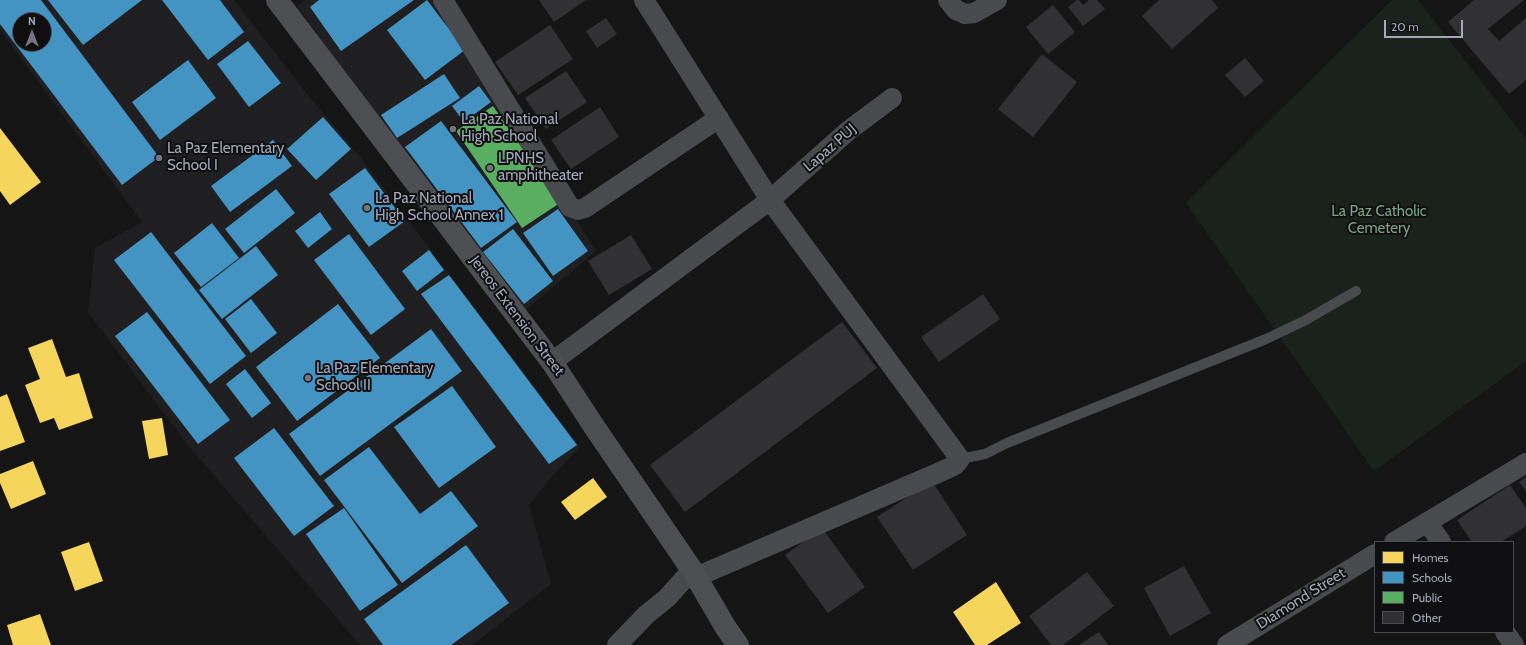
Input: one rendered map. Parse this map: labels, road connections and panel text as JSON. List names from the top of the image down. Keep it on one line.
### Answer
{"streets":{"street":["Lapaz PUJ","Jereos Extension Street","Diamond Street"]},"crossings":[["Lapaz PUJ","Jereos Extension Street"]],"parks":["La Paz Catholic Cemetery"],"places":["La Paz National High School","La Paz Elementary School I","LPNHS amphitheater","La Paz National High School Annex 1","La Paz Elementary School II"],"legend":["Homes","Schools","Public","Other"],"scale_bar":"20 m","north":"top"}
